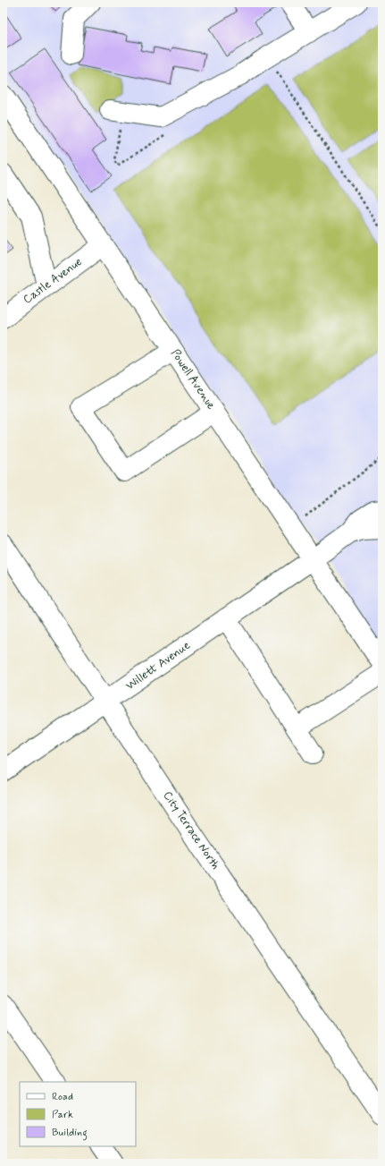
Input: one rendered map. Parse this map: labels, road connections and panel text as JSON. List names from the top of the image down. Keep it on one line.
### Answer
{"streets":{"street":["Castle Avenue","Powell Avenue","Willett Avenue","City Terrace North"]},"crossings":[["Castle Avenue","Powell Avenue"],["Powell Avenue","Willett Avenue"],["Willett Avenue","City Terrace North"]],"legend":["Road","Park","Building"]}
